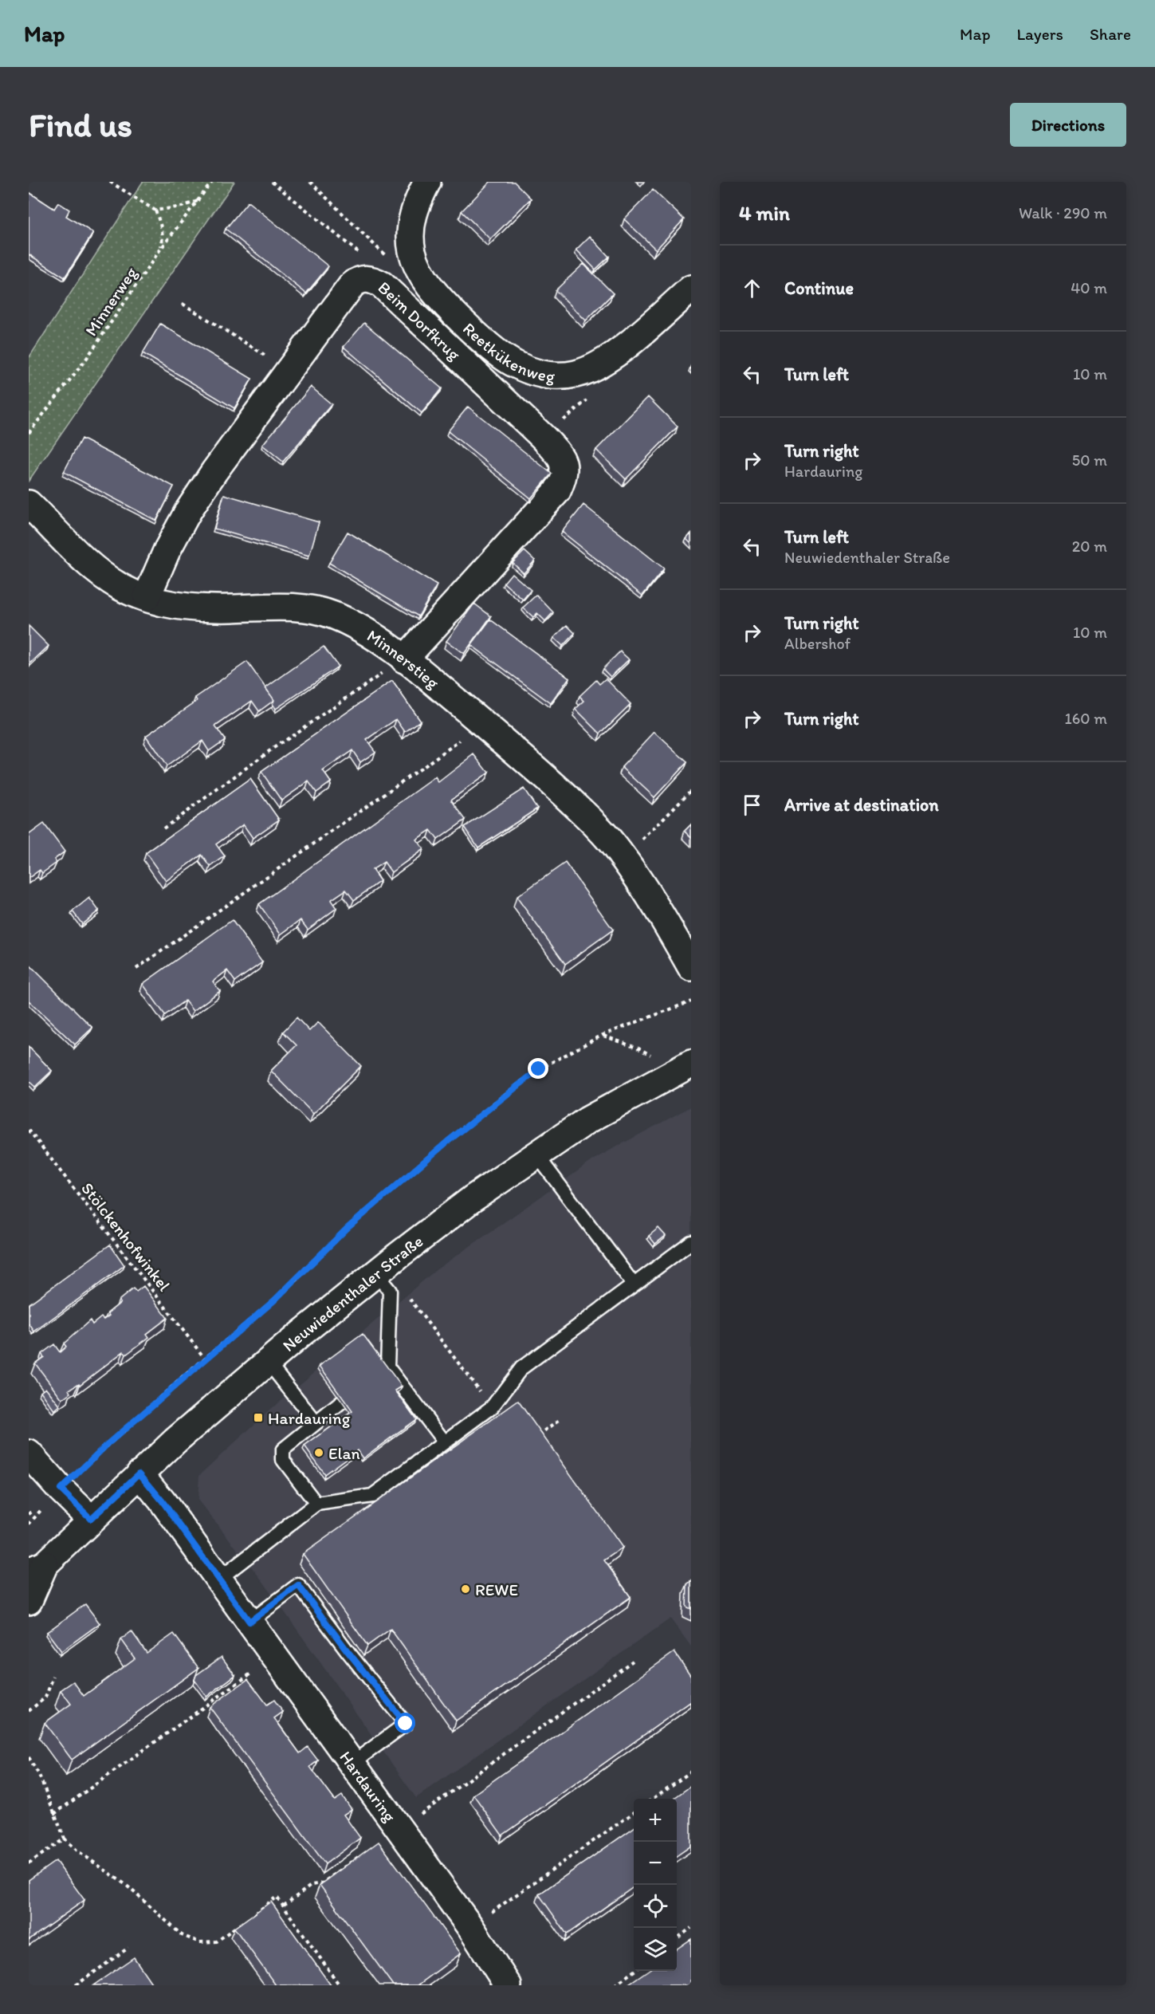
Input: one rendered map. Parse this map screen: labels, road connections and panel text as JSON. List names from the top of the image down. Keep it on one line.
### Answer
{"streets":{"street":["Beim Dorfkrug","Reetkükenweg","Minnerstieg","Neuwiedenthaler Straße","Hardauring"],"path":["Minnerweg","Stölckenhofwinkel"]},"crossings":[["Beim Dorfkrug","Minnerstieg"],["Neuwiedenthaler Straße","Hardauring"]],"places":{"transit":["Hardauring"],"other":["Elan","REWE"]},"page":{"header":"Map","nav":["Map","Layers","Share"],"buttons":"Directions","title":"Find us","heading":["4 min","Walk · 290 m"],"list":[["Continue","40 m"],["Turn left","10 m"],["Turn right","Hardauring","50 m"],["Turn left","Neuwiedenthaler Straße","20 m"],["Turn right","Albershof","10 m"],["Turn right","160 m"],"Arrive at destination"],"map_buttons":["+","−"]}}
